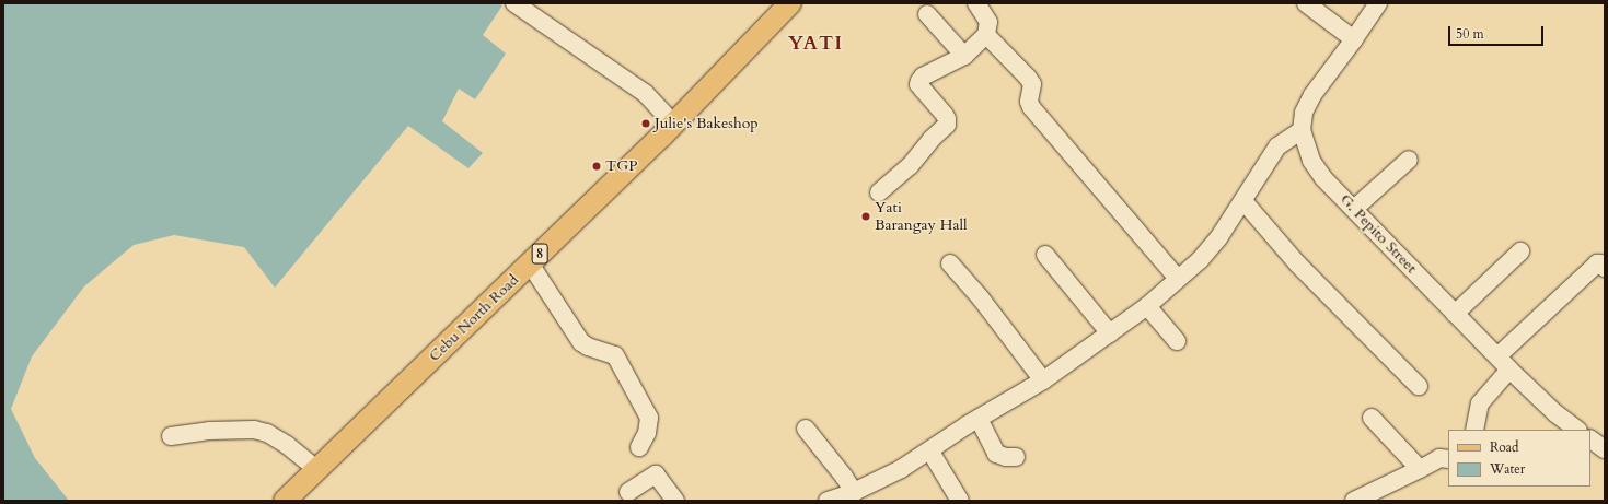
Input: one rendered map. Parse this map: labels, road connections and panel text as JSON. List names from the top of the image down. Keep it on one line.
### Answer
{"streets":{"main road":["8","Cebu North Road"],"street":["G. Pepito Street"]},"districts":["YATI"],"places":["Julie's Bakeshop","TGP","Yati Barangay Hall"],"legend":["Road","Water"],"scale_bar":"50 m"}
